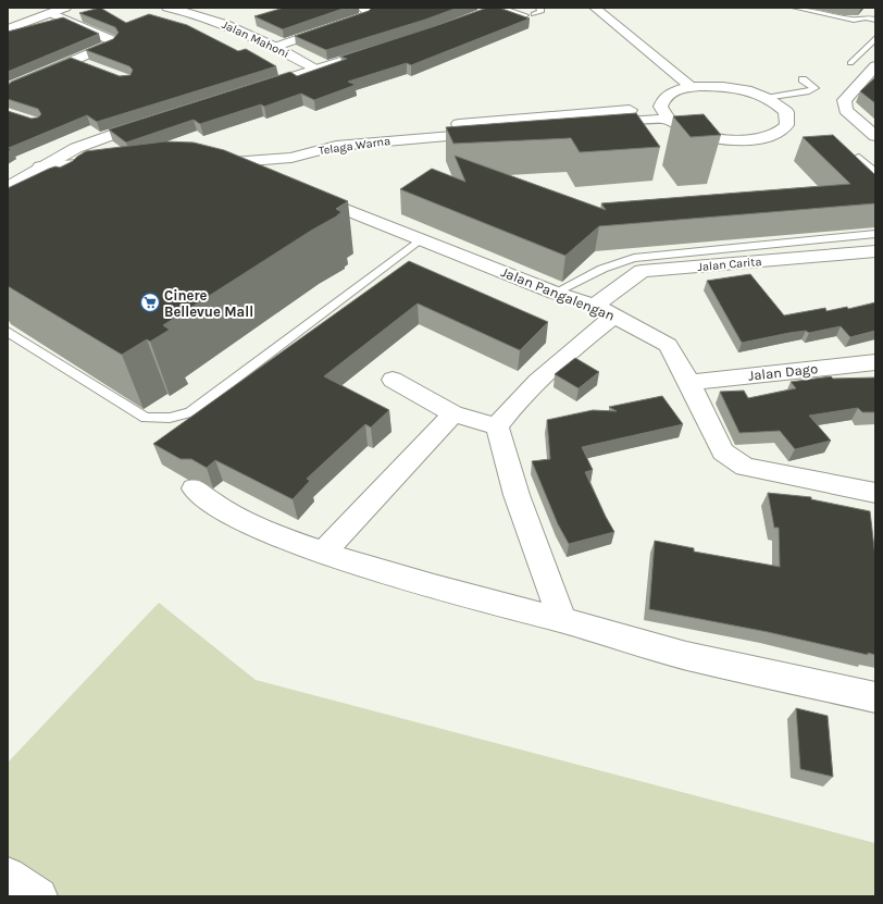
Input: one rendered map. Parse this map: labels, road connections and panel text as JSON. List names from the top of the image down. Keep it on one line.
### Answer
{"streets":{"street":["Jalan Mahoni","Telaga Warna","Jalan Carita","Jalan Pangalengan","Jalan Dago"]},"crossings":[["Jalan Pangalengan","Jalan Dago"]],"places":{"supermarket":["Cinere Bellevue Mall"]}}
